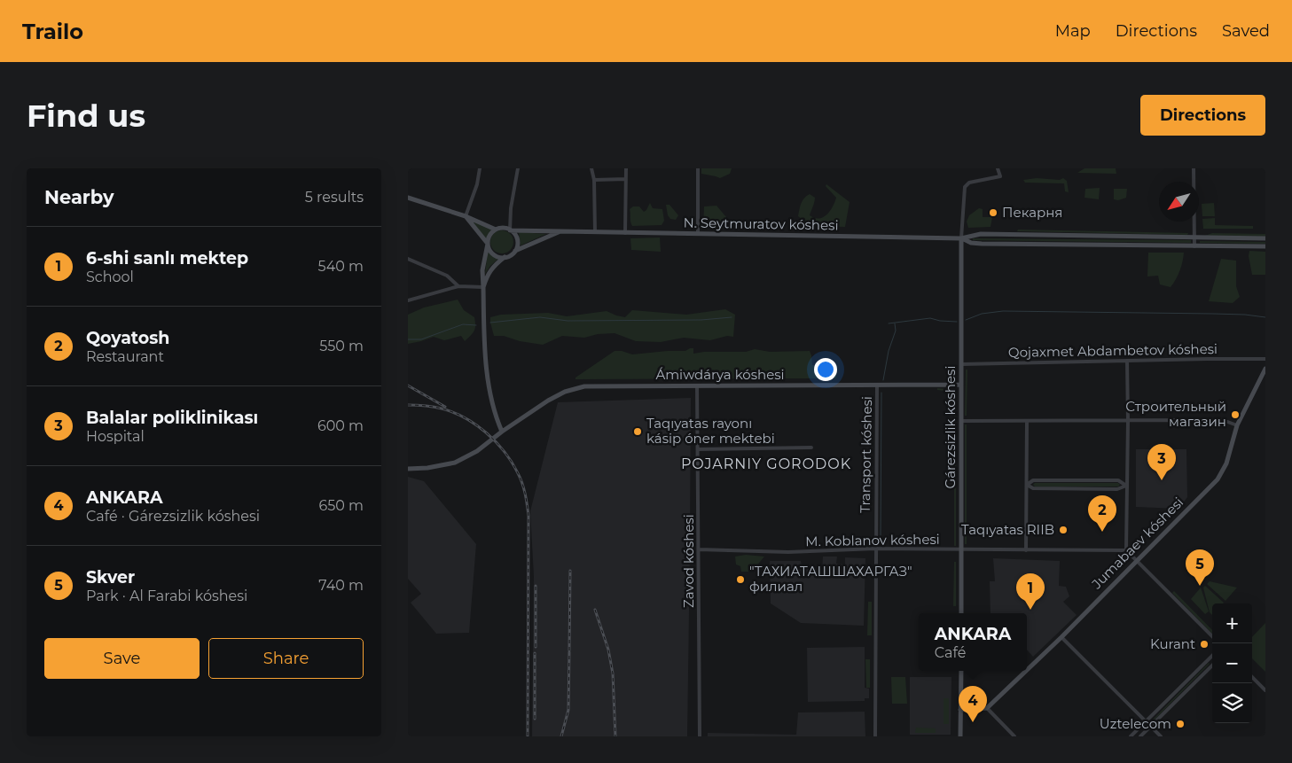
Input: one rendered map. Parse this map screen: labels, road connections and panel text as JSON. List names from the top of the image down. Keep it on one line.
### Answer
{"streets":{"street":["N. Seytmuratov kóshesi","Qojaxmet Abdambetov kóshesi","Ámiwdárya kóshesi","Gárezsizlik kóshesi","Transport kóshesi","M. Koblanov kóshesi","Jumabaev kóshesi","Zavod kóshesi"]},"crossings":[["N. Seytmuratov kóshesi","Gárezsizlik kóshesi"],["Qojaxmet Abdambetov kóshesi","Gárezsizlik kóshesi"],["Ámiwdárya kóshesi","Gárezsizlik kóshesi"],["Ámiwdárya kóshesi","Transport kóshesi"],["Ámiwdárya kóshesi","Zavod kóshesi"],["Gárezsizlik kóshesi","M. Koblanov kóshesi"],["Transport kóshesi","M. Koblanov kóshesi"],["M. Koblanov kóshesi","Zavod kóshesi"]],"districts":["POJARNIY GORODOK"],"places":["Пекарня","Строительный магазин","Taqıyatas rayonı kásip óner mektebi","Taqıyatas RIIB","\"ТАХИАТАШШАХАРГАЗ\" филиал","Kurant","Uztelecom"],"north":"bottom left","page":{"header":"Trailo","nav":["Map","Directions","Saved"],"buttons":["Directions",["Save","Share"]],"title":"Find us","heading":["Nearby","5 results"],"list":[{"mark":"1","name":"6-shi sanlı mektep","note":"School","value":"540 m"},{"mark":"2","name":"Qoyatosh","note":"Restaurant","value":"550 m"},{"mark":"3","name":"Balalar poliklinikası","note":"Hospital","value":"600 m"},{"mark":"4","name":"ANKARA","note":"Café · Gárezsizlik kóshesi","value":"650 m"},{"mark":"5","name":"Skver","note":"Park · Al Farabi kóshesi","value":"740 m"}],"pins":["3","2","5","1","4"],"map_buttons":["+","−"],"popup":["ANKARA","Café"]}}
